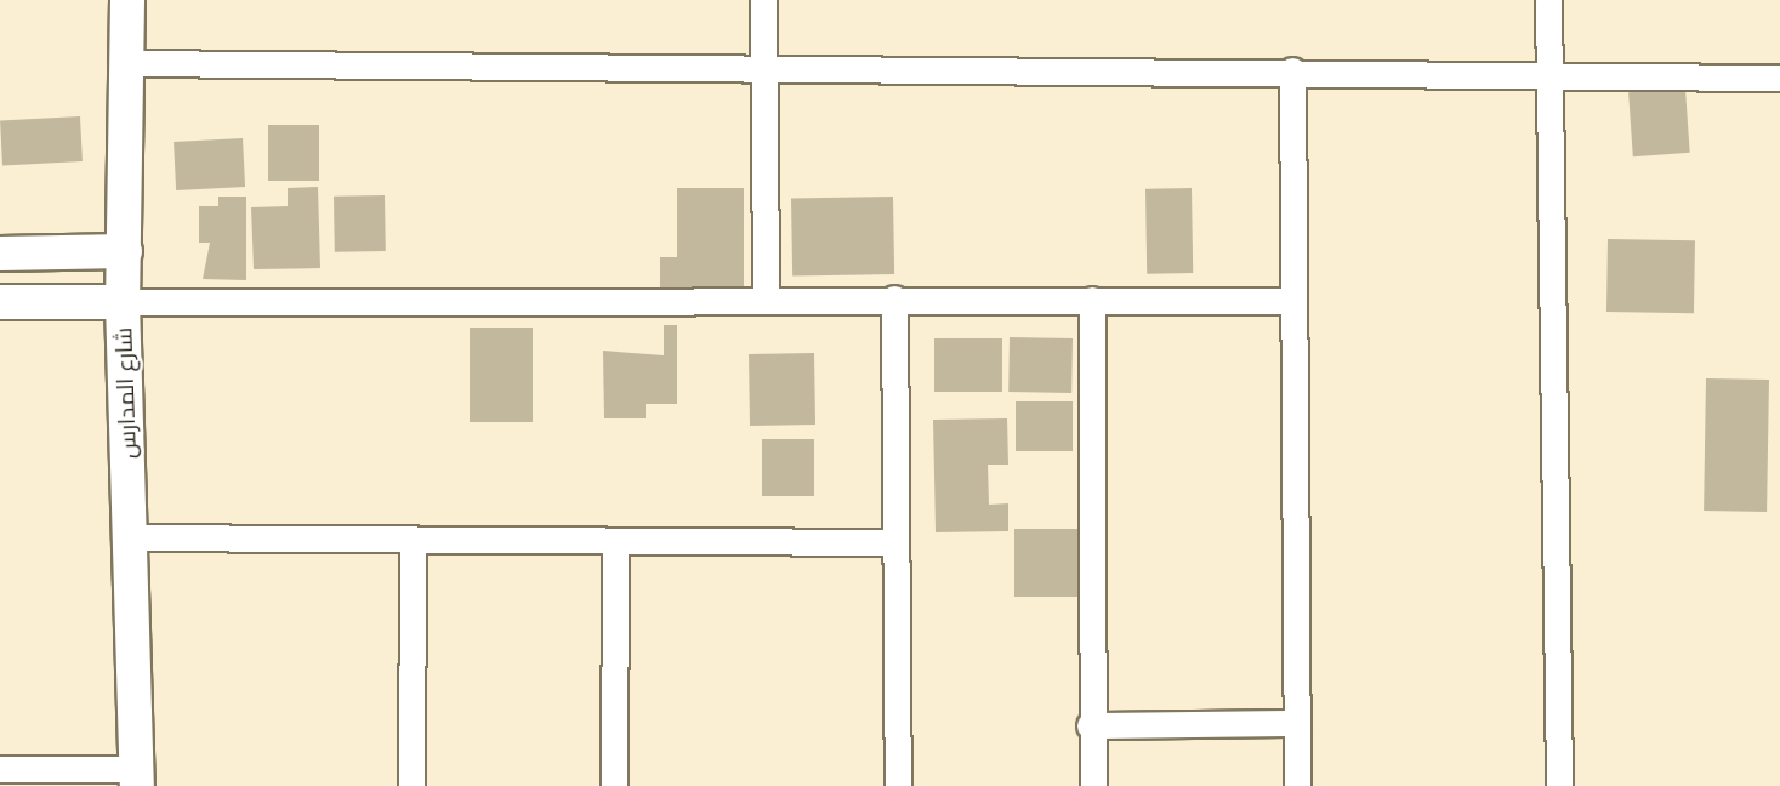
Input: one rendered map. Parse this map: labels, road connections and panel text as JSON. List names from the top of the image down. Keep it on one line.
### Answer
{"streets":{"street":["شارع المدارس"]}}
